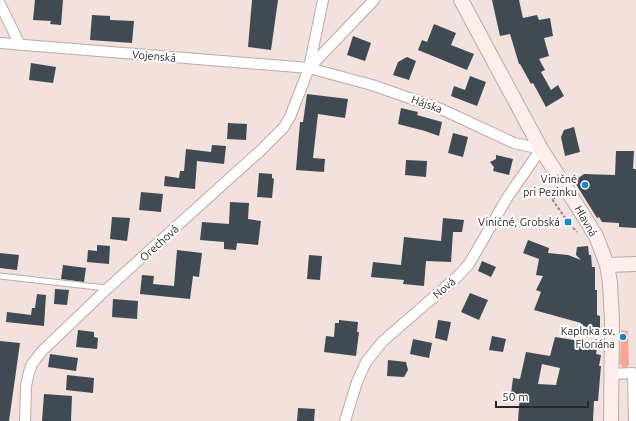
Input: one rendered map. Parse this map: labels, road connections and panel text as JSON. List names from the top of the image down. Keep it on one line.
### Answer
{"streets":{"main road":["Hlavná"],"street":["Vojenská","Hájska","Orechová","Nová"]},"crossings":[["Vojenská","Hájska"],["Vojenská","Orechová"],["Hájska","Hlavná"],["Hájska","Orechová"],["Hájska","Nová"],["Hlavná","Nová"]],"places":{"other":["Viničné pri Pezinku","Kaplnka sv. Floriána"],"transit":["Viničné, Grobská"]},"scale_bar":"50 m"}
